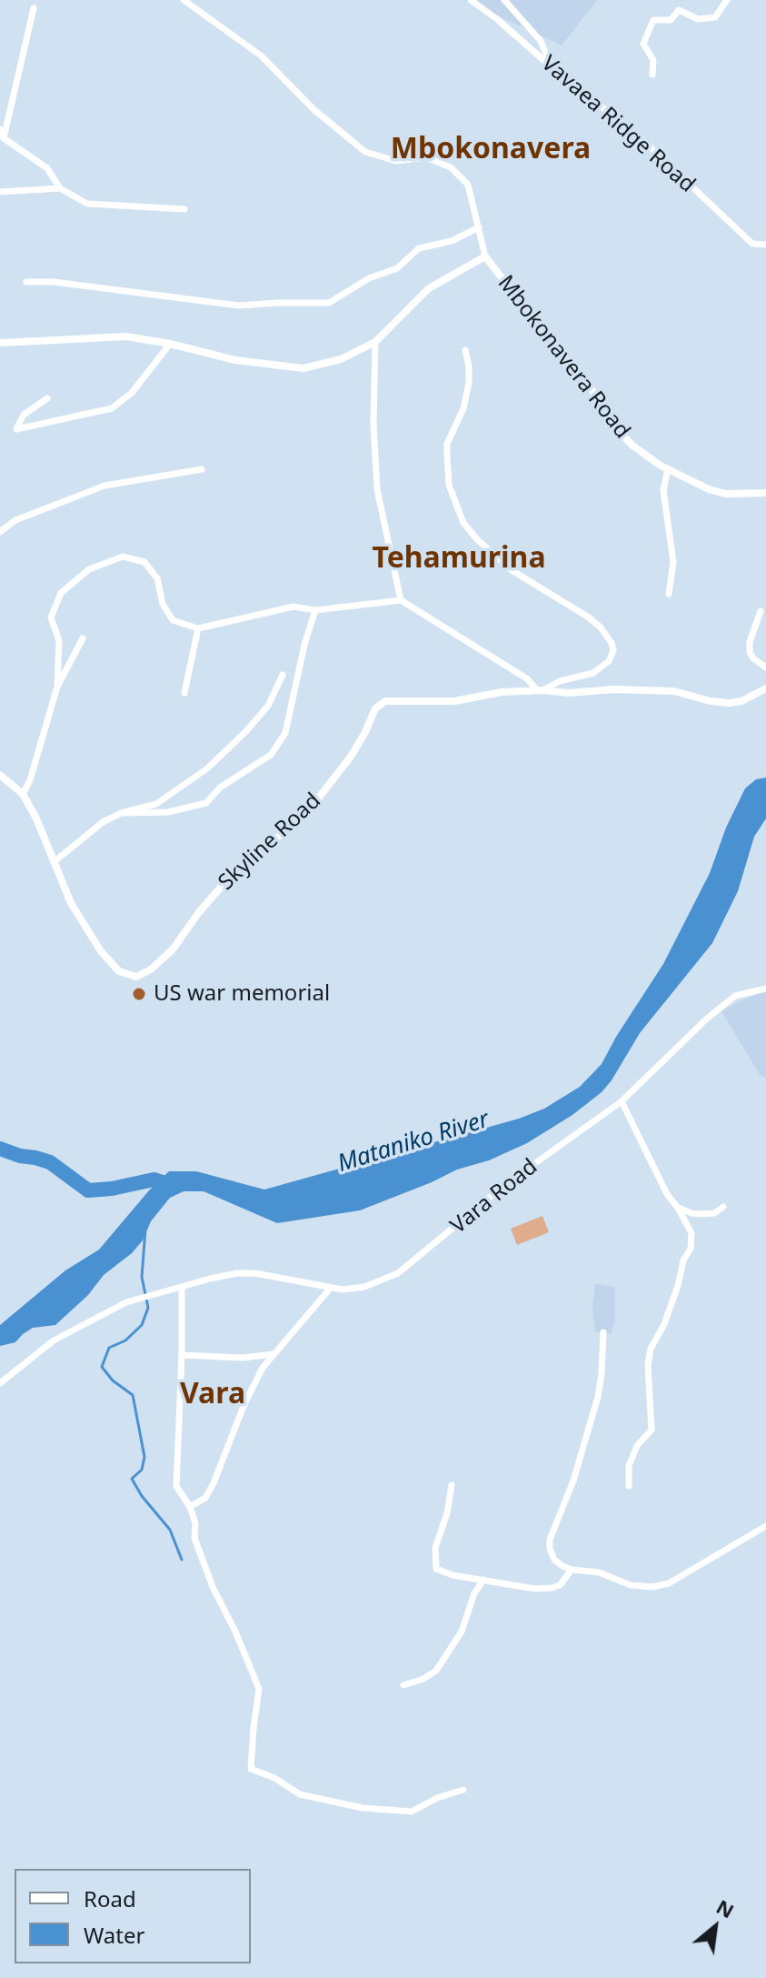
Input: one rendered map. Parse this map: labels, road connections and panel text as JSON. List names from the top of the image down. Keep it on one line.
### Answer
{"streets":{"street":["Vavaea Ridge Road","Mbokonavera Road","Skyline Road","Vara Road"]},"districts":["Mbokonavera","Tehamurina","Vara"],"water":["Mataniko River"],"places":["US war memorial"],"legend":["Road","Water"],"north":"top right"}
